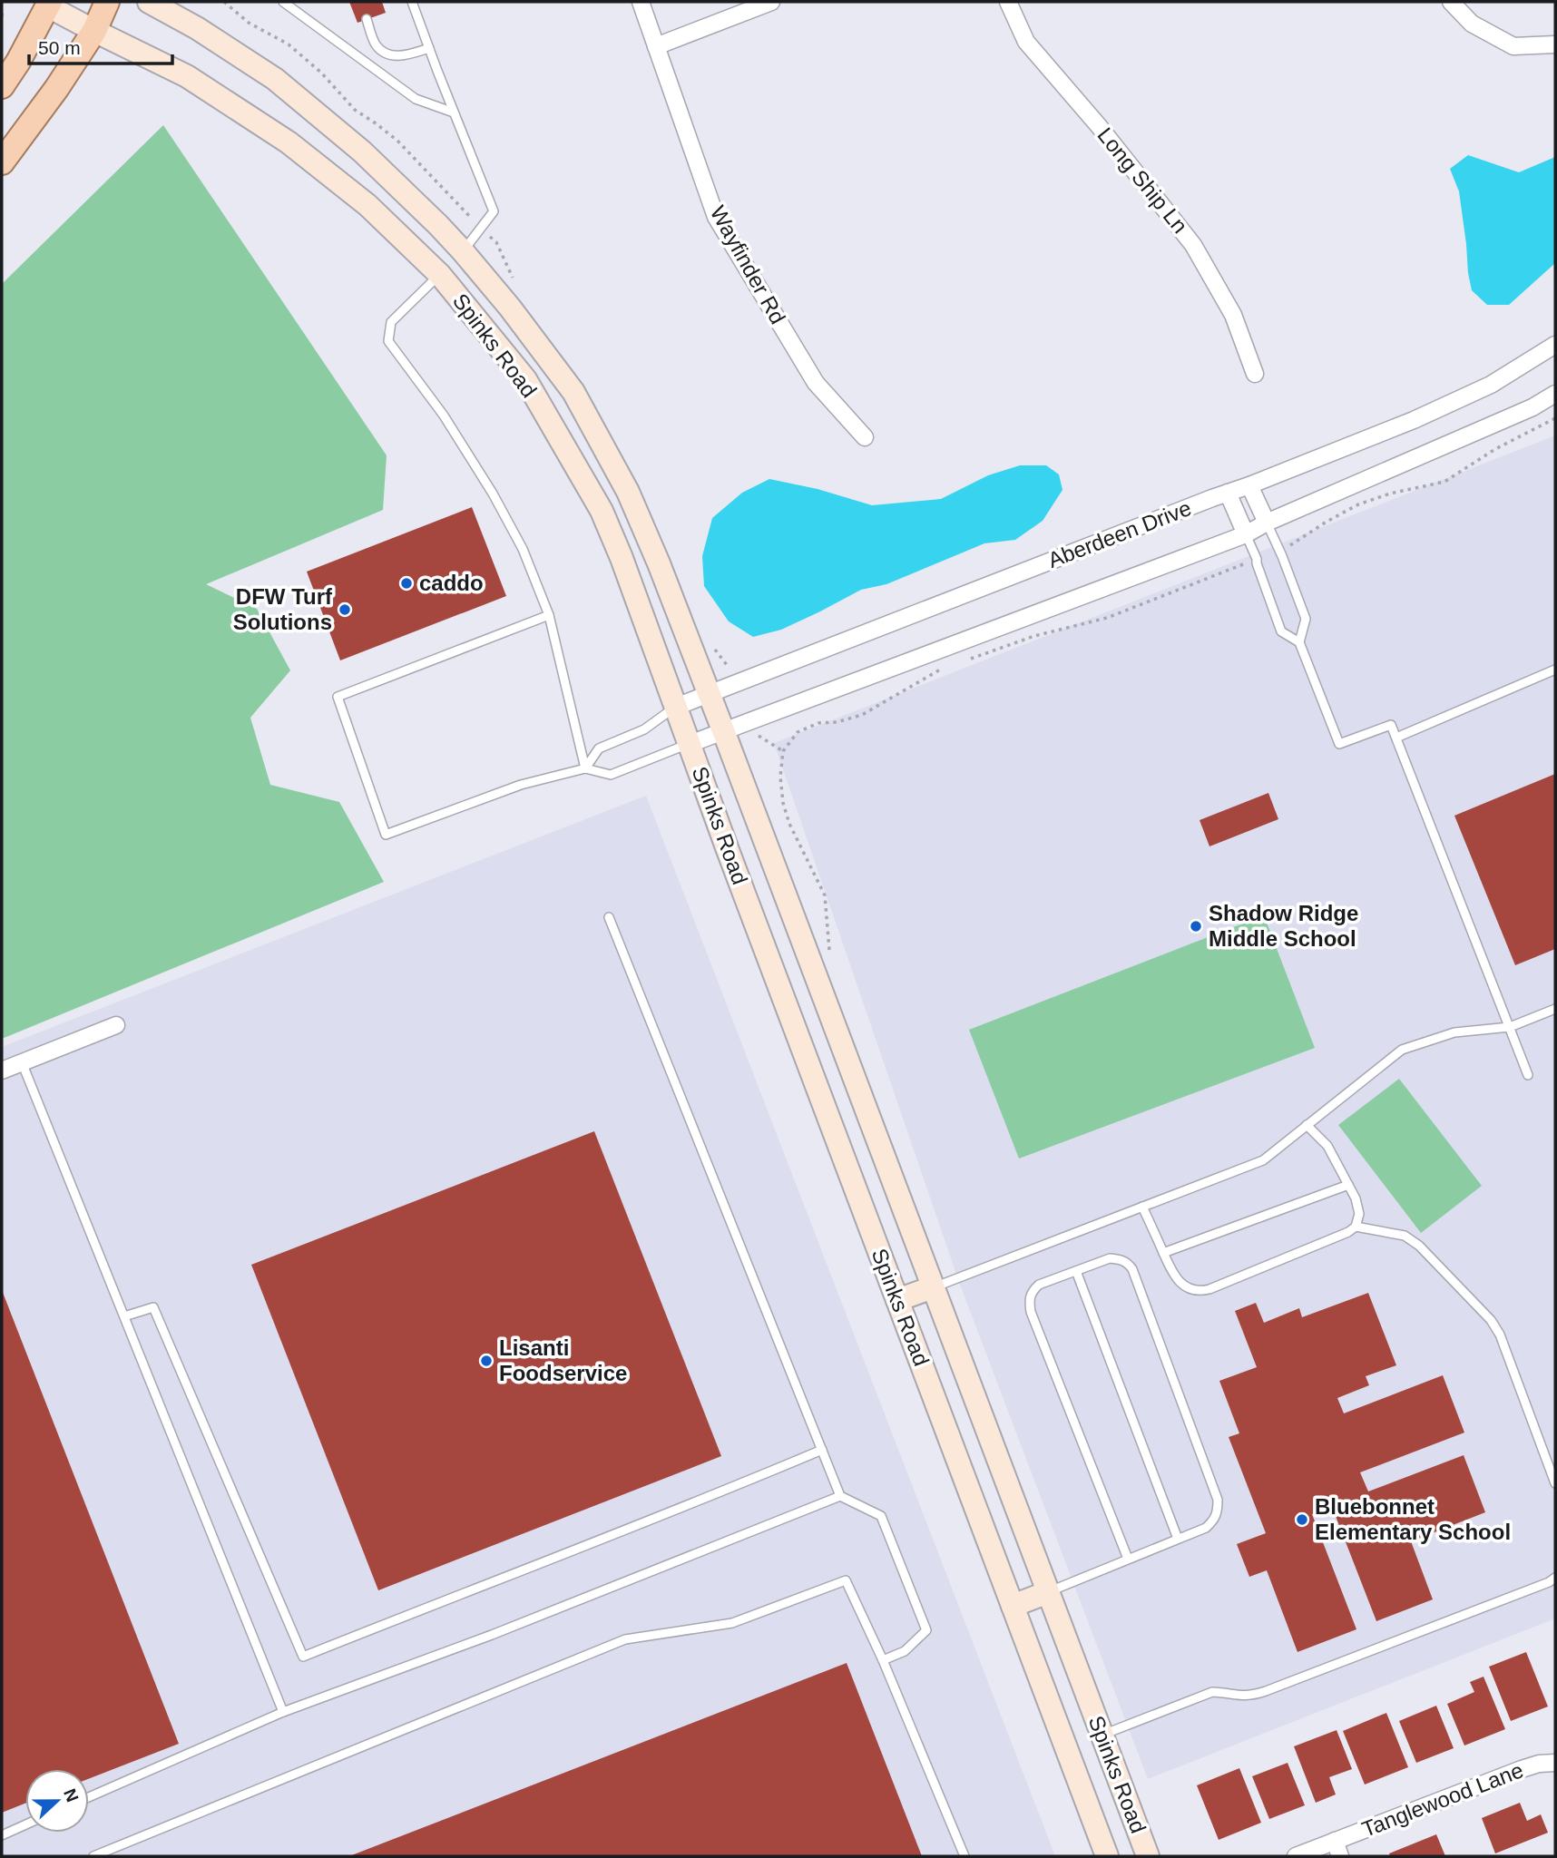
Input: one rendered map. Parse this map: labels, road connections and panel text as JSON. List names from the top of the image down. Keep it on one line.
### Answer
{"streets":{"main road":["Spinks Road"],"street":["Long Ship Ln","Wayfinder Rd","Aberdeen Drive","Tanglewood Lane"]},"crossings":[["Spinks Road","Aberdeen Drive"]],"places":["caddo","DFW Turf Solutions","Shadow Ridge Middle School","Lisanti Foodservice","Bluebonnet Elementary School"],"scale_bar":"50 m","north":"right"}
